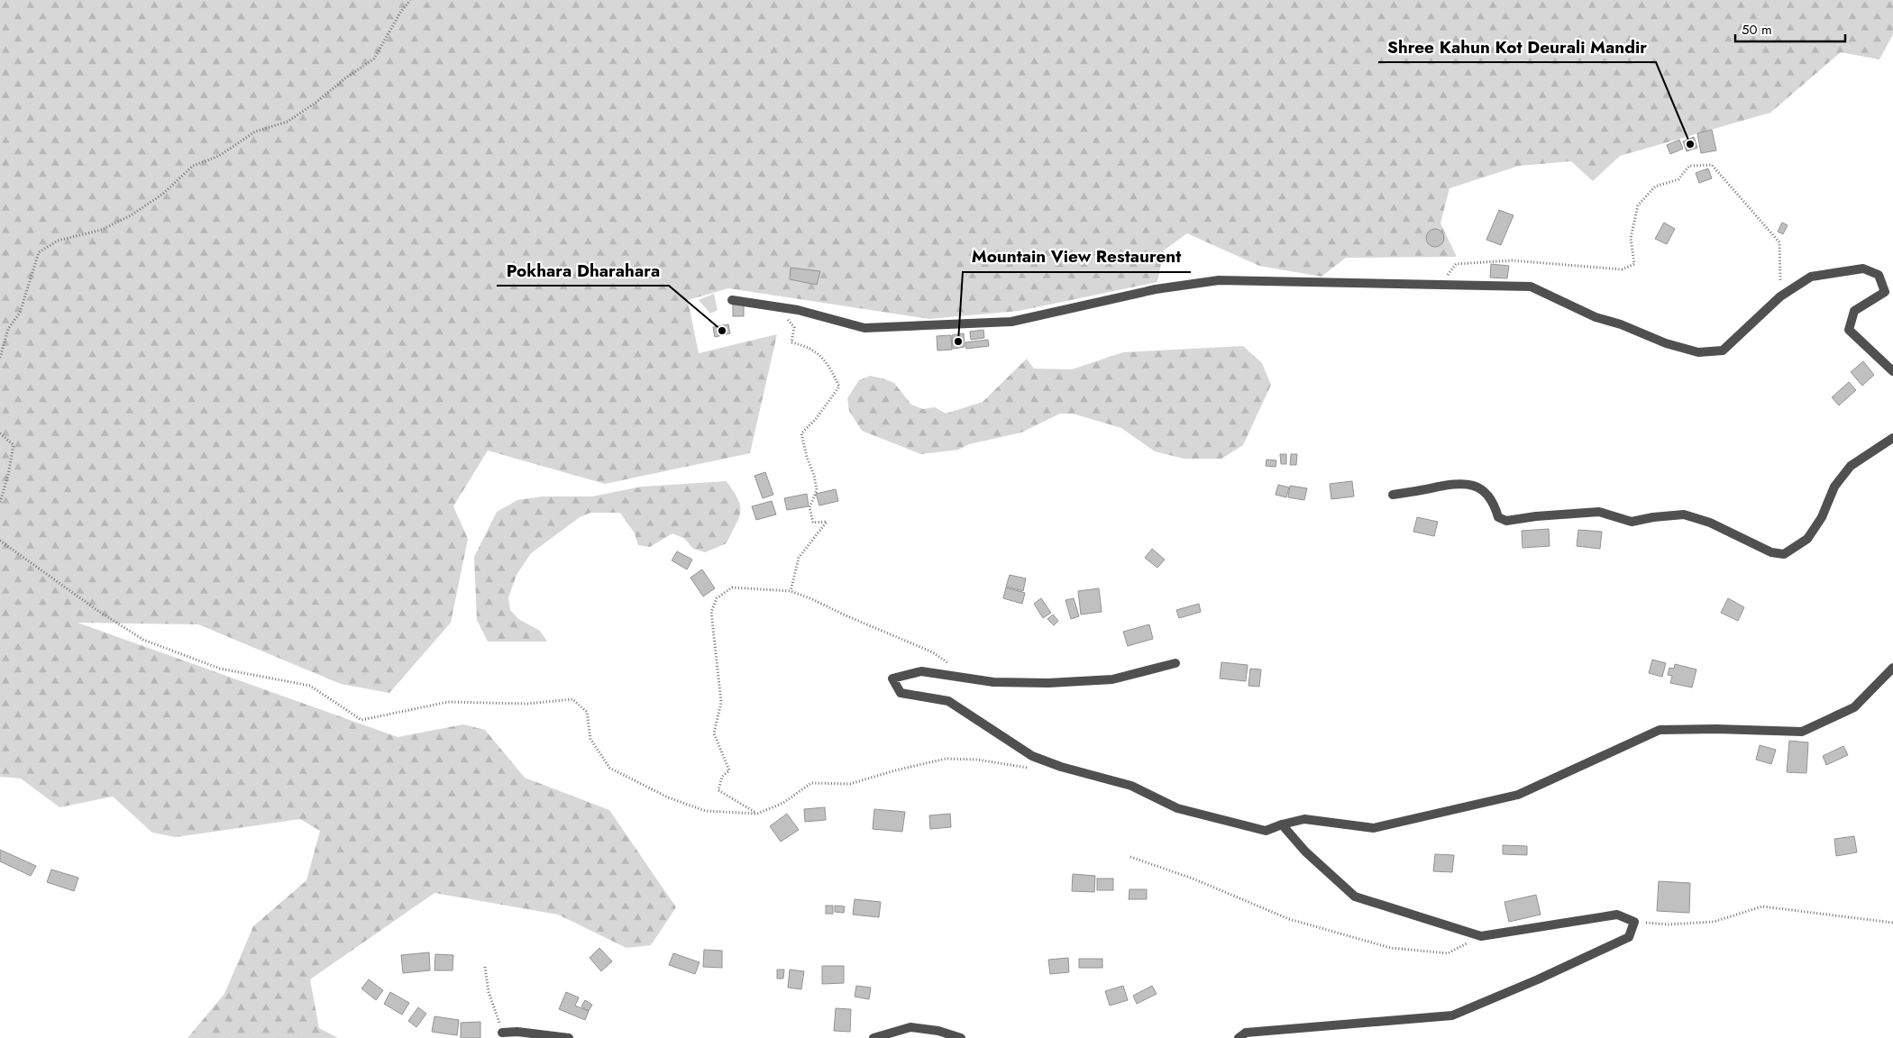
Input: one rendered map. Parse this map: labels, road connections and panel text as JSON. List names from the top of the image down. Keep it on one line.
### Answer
{"places":["Shree Kahun Kot Deurali Mandir","Pokhara Dharahara","Mountain View Restaurent"],"scale_bar":"50 m"}
